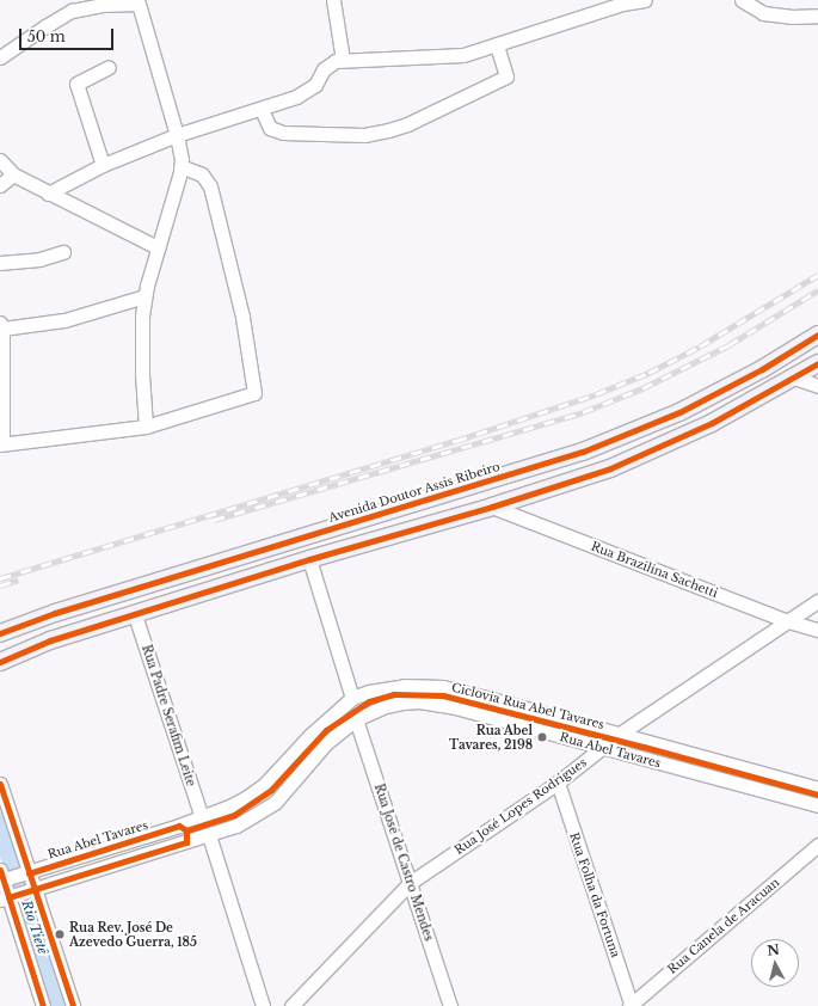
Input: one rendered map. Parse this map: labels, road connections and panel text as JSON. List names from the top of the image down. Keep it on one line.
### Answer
{"streets":{"main road":["Avenida Doutor Assis Ribeiro"],"street":["Rua Brazilina Sachetti","Rua Padre Serafim Leite","Rua Abel Tavares","Rua José Lopes Rodrigues","Rua José de Castro Mendes","Rua Folha da Fortuna","Rua Canela de Aracuan"],"cycle path":["Ciclovia Rua Abel Tavares"]},"crossings":[["Rua Brazilina Sachetti","Rua José Lopes Rodrigues"],["Rua Padre Serafim Leite","Rua Abel Tavares"],["Rua Abel Tavares","Rua José Lopes Rodrigues"],["Rua Abel Tavares","Rua José de Castro Mendes"],["Rua José Lopes Rodrigues","Rua José de Castro Mendes"],["Rua José Lopes Rodrigues","Rua Folha da Fortuna"],["Rua Folha da Fortuna","Rua Canela de Aracuan"]],"water":["Rio Tietê"],"places":["Rua Abel Tavares, 2198","Rua Rev. José De Azevedo Guerra, 185"],"scale_bar":"50 m","north":"top"}
